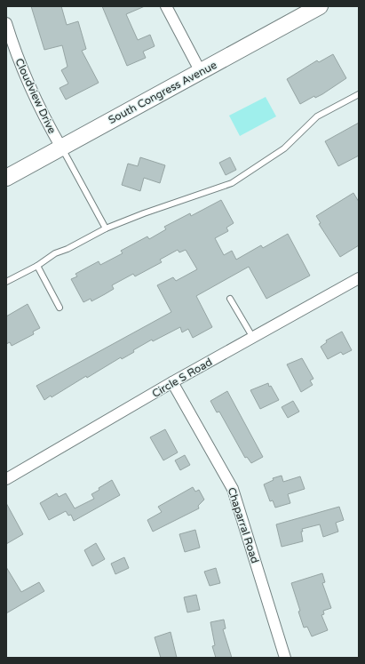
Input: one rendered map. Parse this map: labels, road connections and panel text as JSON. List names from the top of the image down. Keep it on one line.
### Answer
{"streets":{"main road":["South Congress Avenue"],"street":["Cloudview Drive","Circle S Road","Chaparral Road"]},"crossings":[["South Congress Avenue","Cloudview Drive"],["Circle S Road","Chaparral Road"]]}
